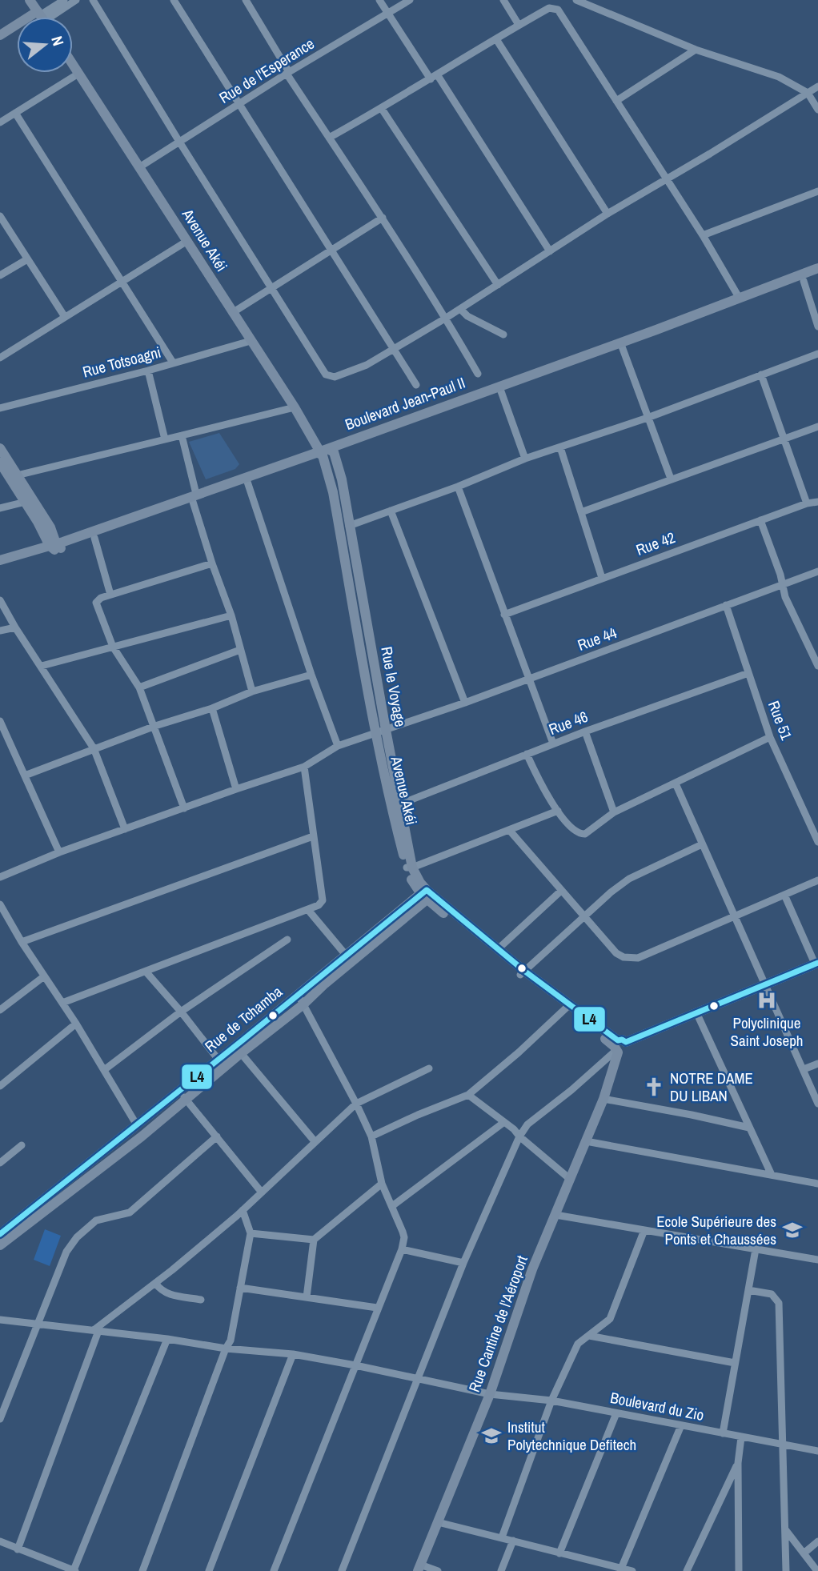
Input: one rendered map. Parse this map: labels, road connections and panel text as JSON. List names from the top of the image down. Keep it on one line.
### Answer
{"streets":{"main road":["Avenue Akéi","Boulevard Jean-Paul II","Rue le Voyage","Rue de Tchamba","Rue Cantine de l'Aéroport"],"street":["Rue de l'Esperance","Rue Totsoagni","Rue 42","Rue 44","Rue 51","Rue 46","Boulevard du Zio"]},"crossings":[["Rue de l'Esperance","Avenue Akéi"],["Avenue Akéi","Rue Totsoagni"],["Avenue Akéi","Boulevard Jean-Paul II"],["Avenue Akéi","Rue 44"],["Avenue Akéi","Rue le Voyage"],["Boulevard Jean-Paul II","Rue le Voyage"],["Rue 44","Rue le Voyage"],["Rue 44","Rue 51"],["Rue le Voyage","Rue 46"],["Rue 51","Rue 46"],["Rue Cantine de l'Aéroport","Boulevard du Zio"]],"places":{"hospital":["Polyclinique Saint Joseph"],"church":["NOTRE DAME DU LIBAN"],"school or university":["Ecole Supérieure des Ponts et Chaussées","Institut Polytechnique Defitech"]},"lines":["transit line L4"],"north":"right"}
